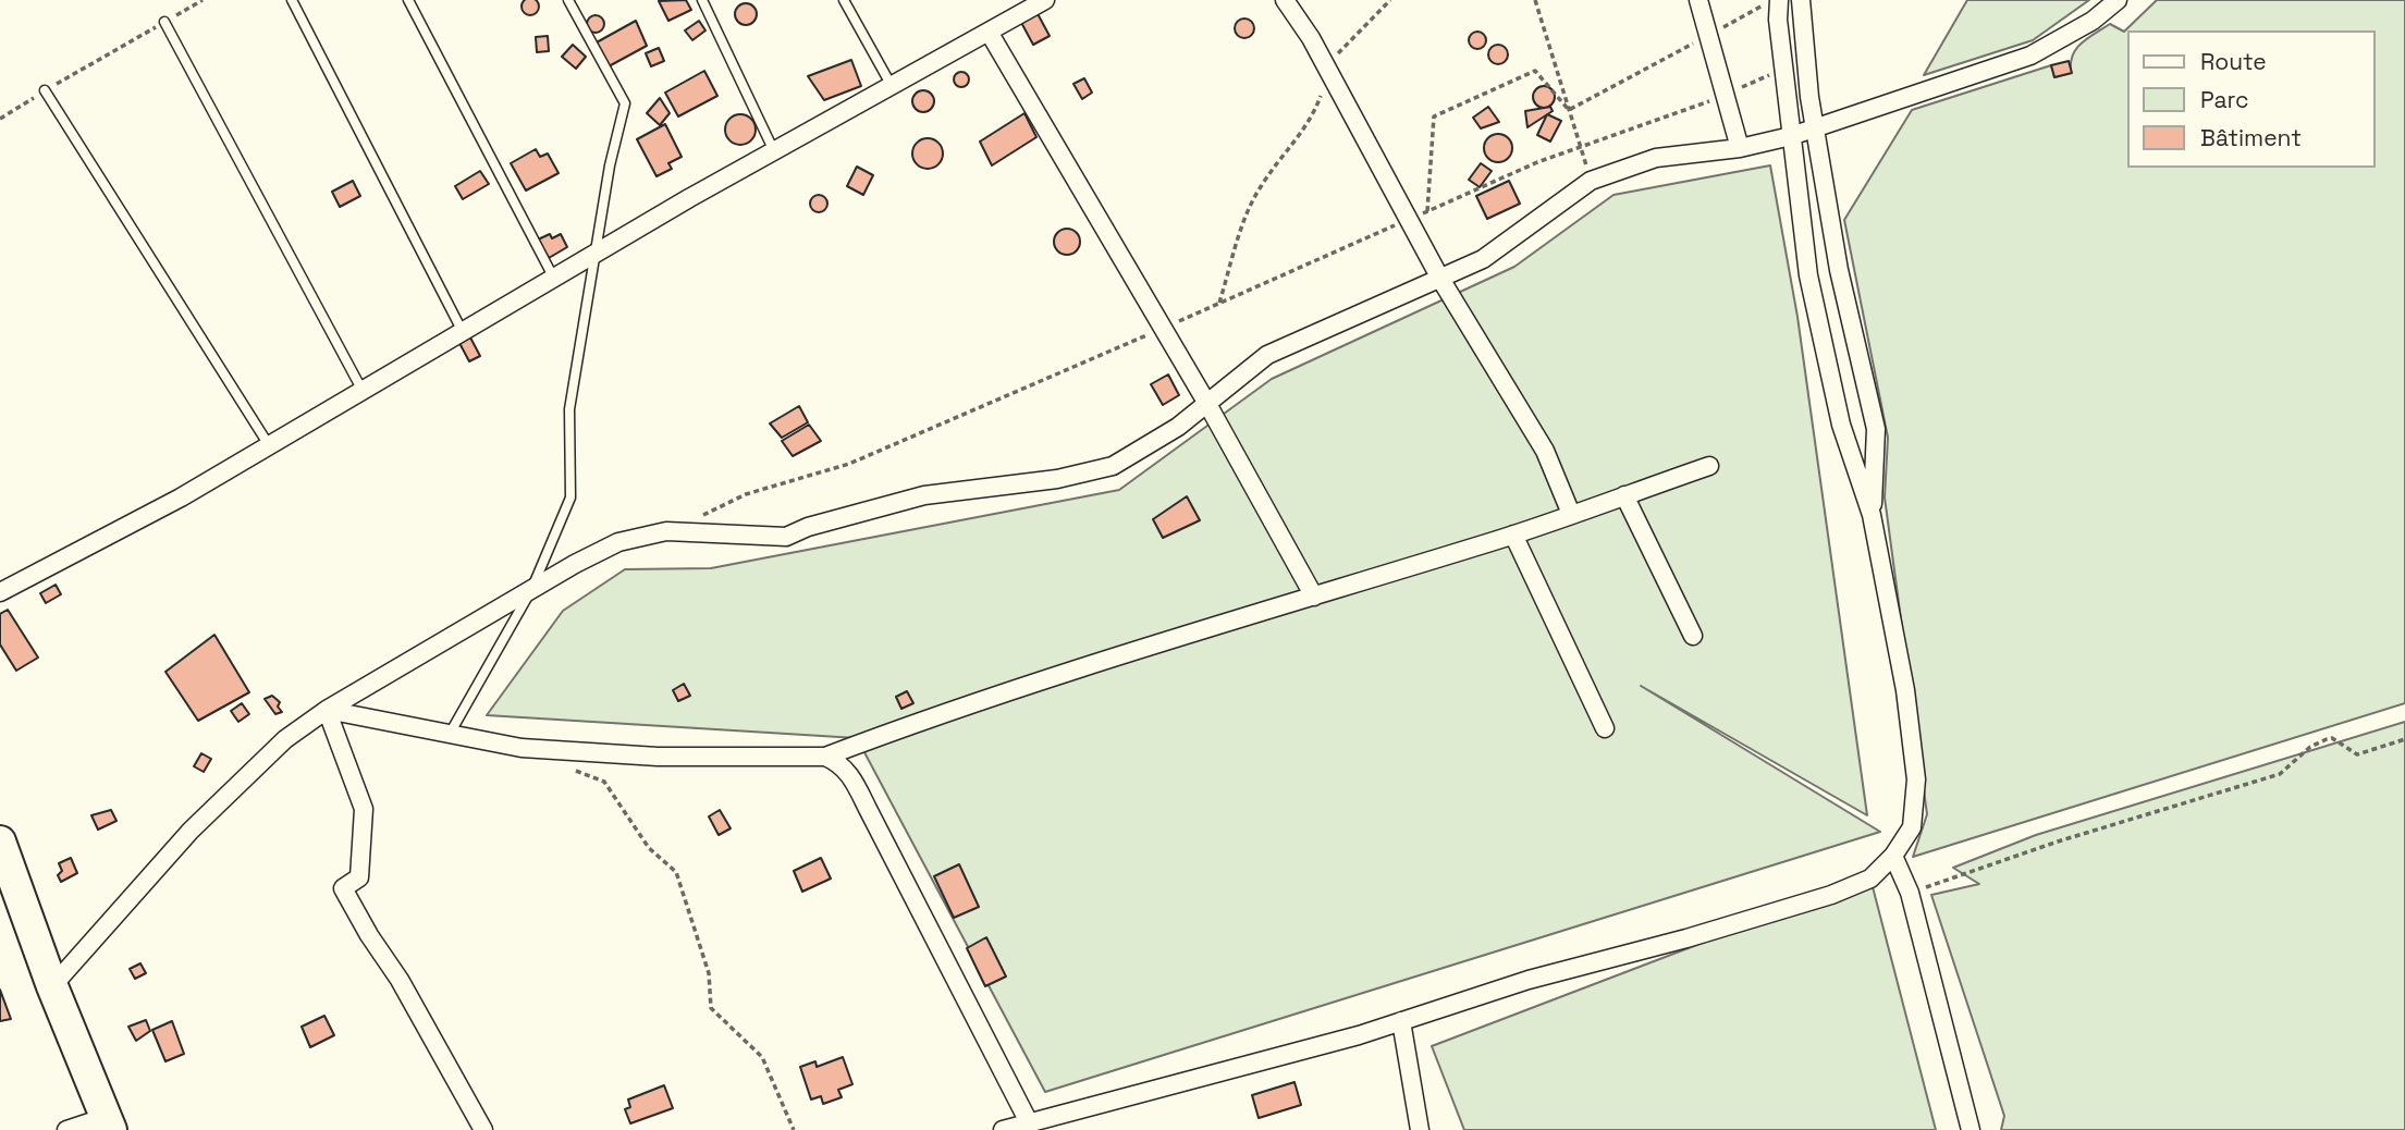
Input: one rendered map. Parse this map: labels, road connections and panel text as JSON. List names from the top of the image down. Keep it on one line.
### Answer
{"legend":["Route","Parc","Bâtiment"]}
